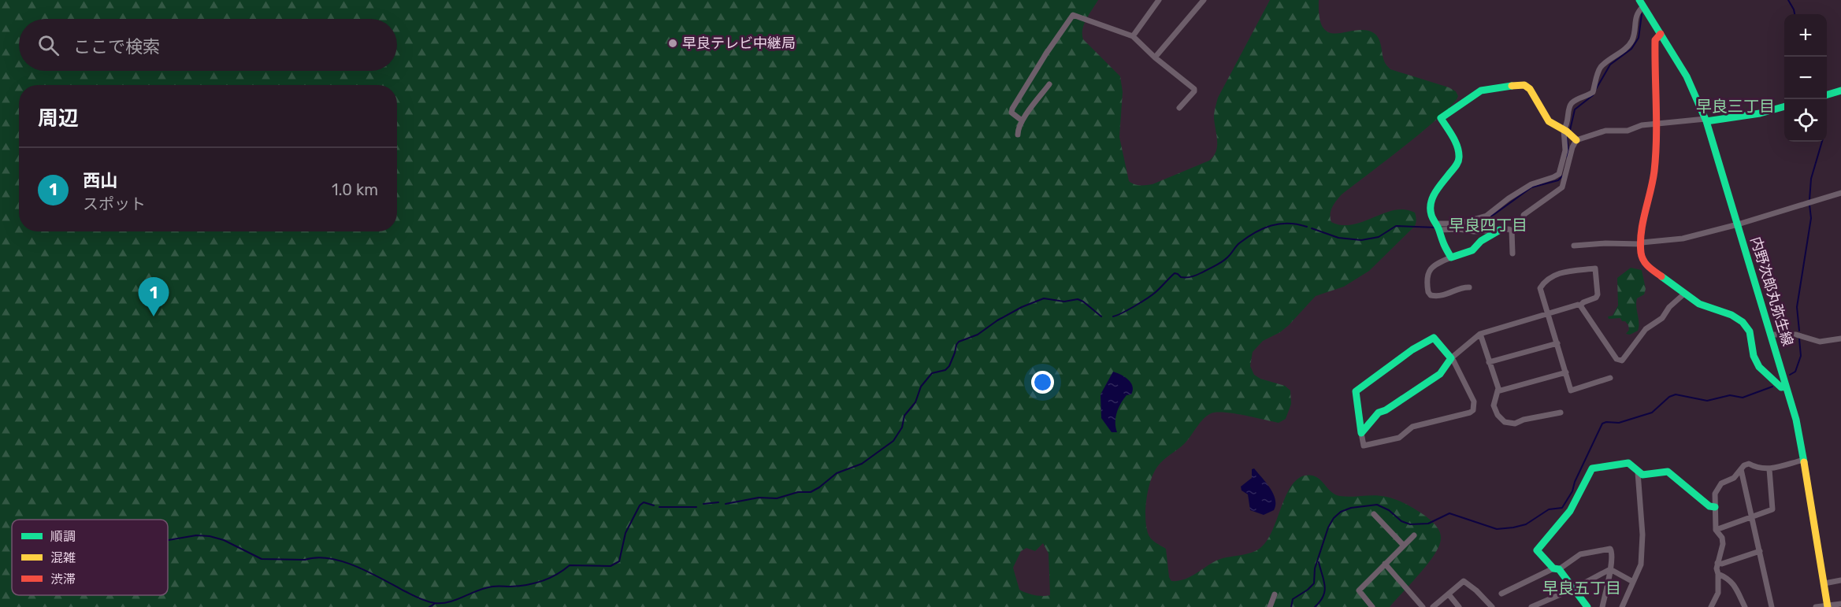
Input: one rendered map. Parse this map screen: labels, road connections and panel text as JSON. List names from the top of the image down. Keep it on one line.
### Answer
{"streets":{"street":["内野次郎丸弥生線"]},"districts":["早良三丁目","早良四丁目","早良五丁目"],"places":["早良テレビ中継局"],"legend":["順調","混雑","渋滞"],"page":{"map_buttons":["+","−"],"search":"ここで検索","heading":"周辺","list":[{"mark":"1","name":"西山","note":"スポット","value":"1.0 km"}],"pins":"1"}}
